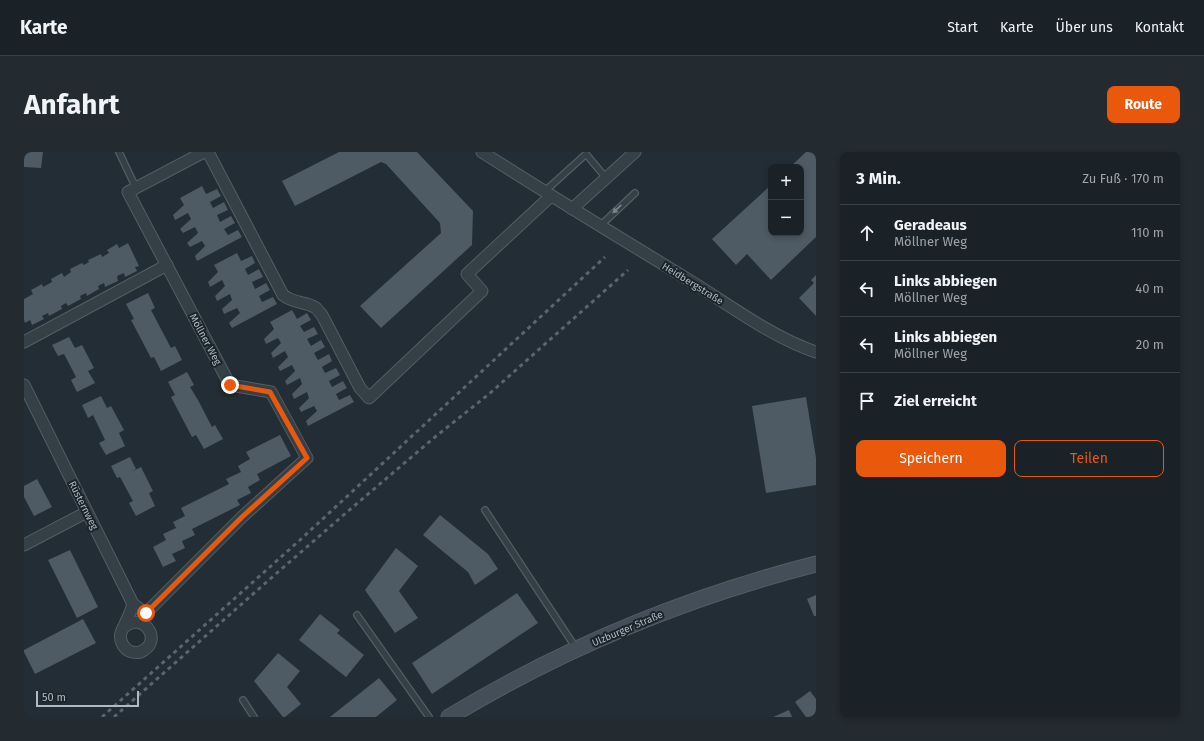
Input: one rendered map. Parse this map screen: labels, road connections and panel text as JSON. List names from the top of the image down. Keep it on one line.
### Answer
{"streets":{"main road":["Ulzburger Straße"],"street":["Heidbergstraße","Möllner Weg","Rüsternweg"]},"crossings":[["Möllner Weg","Rüsternweg"]],"scale_bar":"50 m","page":{"header":"Karte","nav":["Start","Karte","Über uns","Kontakt"],"buttons":["Route",["Speichern","Teilen"]],"title":"Anfahrt","heading":["3 Min.","Zu Fuß · 170 m"],"map_buttons":["+","−"],"list":[["Geradeaus","Möllner Weg","110 m"],["Links abbiegen","Möllner Weg","40 m"],["Links abbiegen","Möllner Weg","20 m"],"Ziel erreicht"],"scale":"50 m"}}
